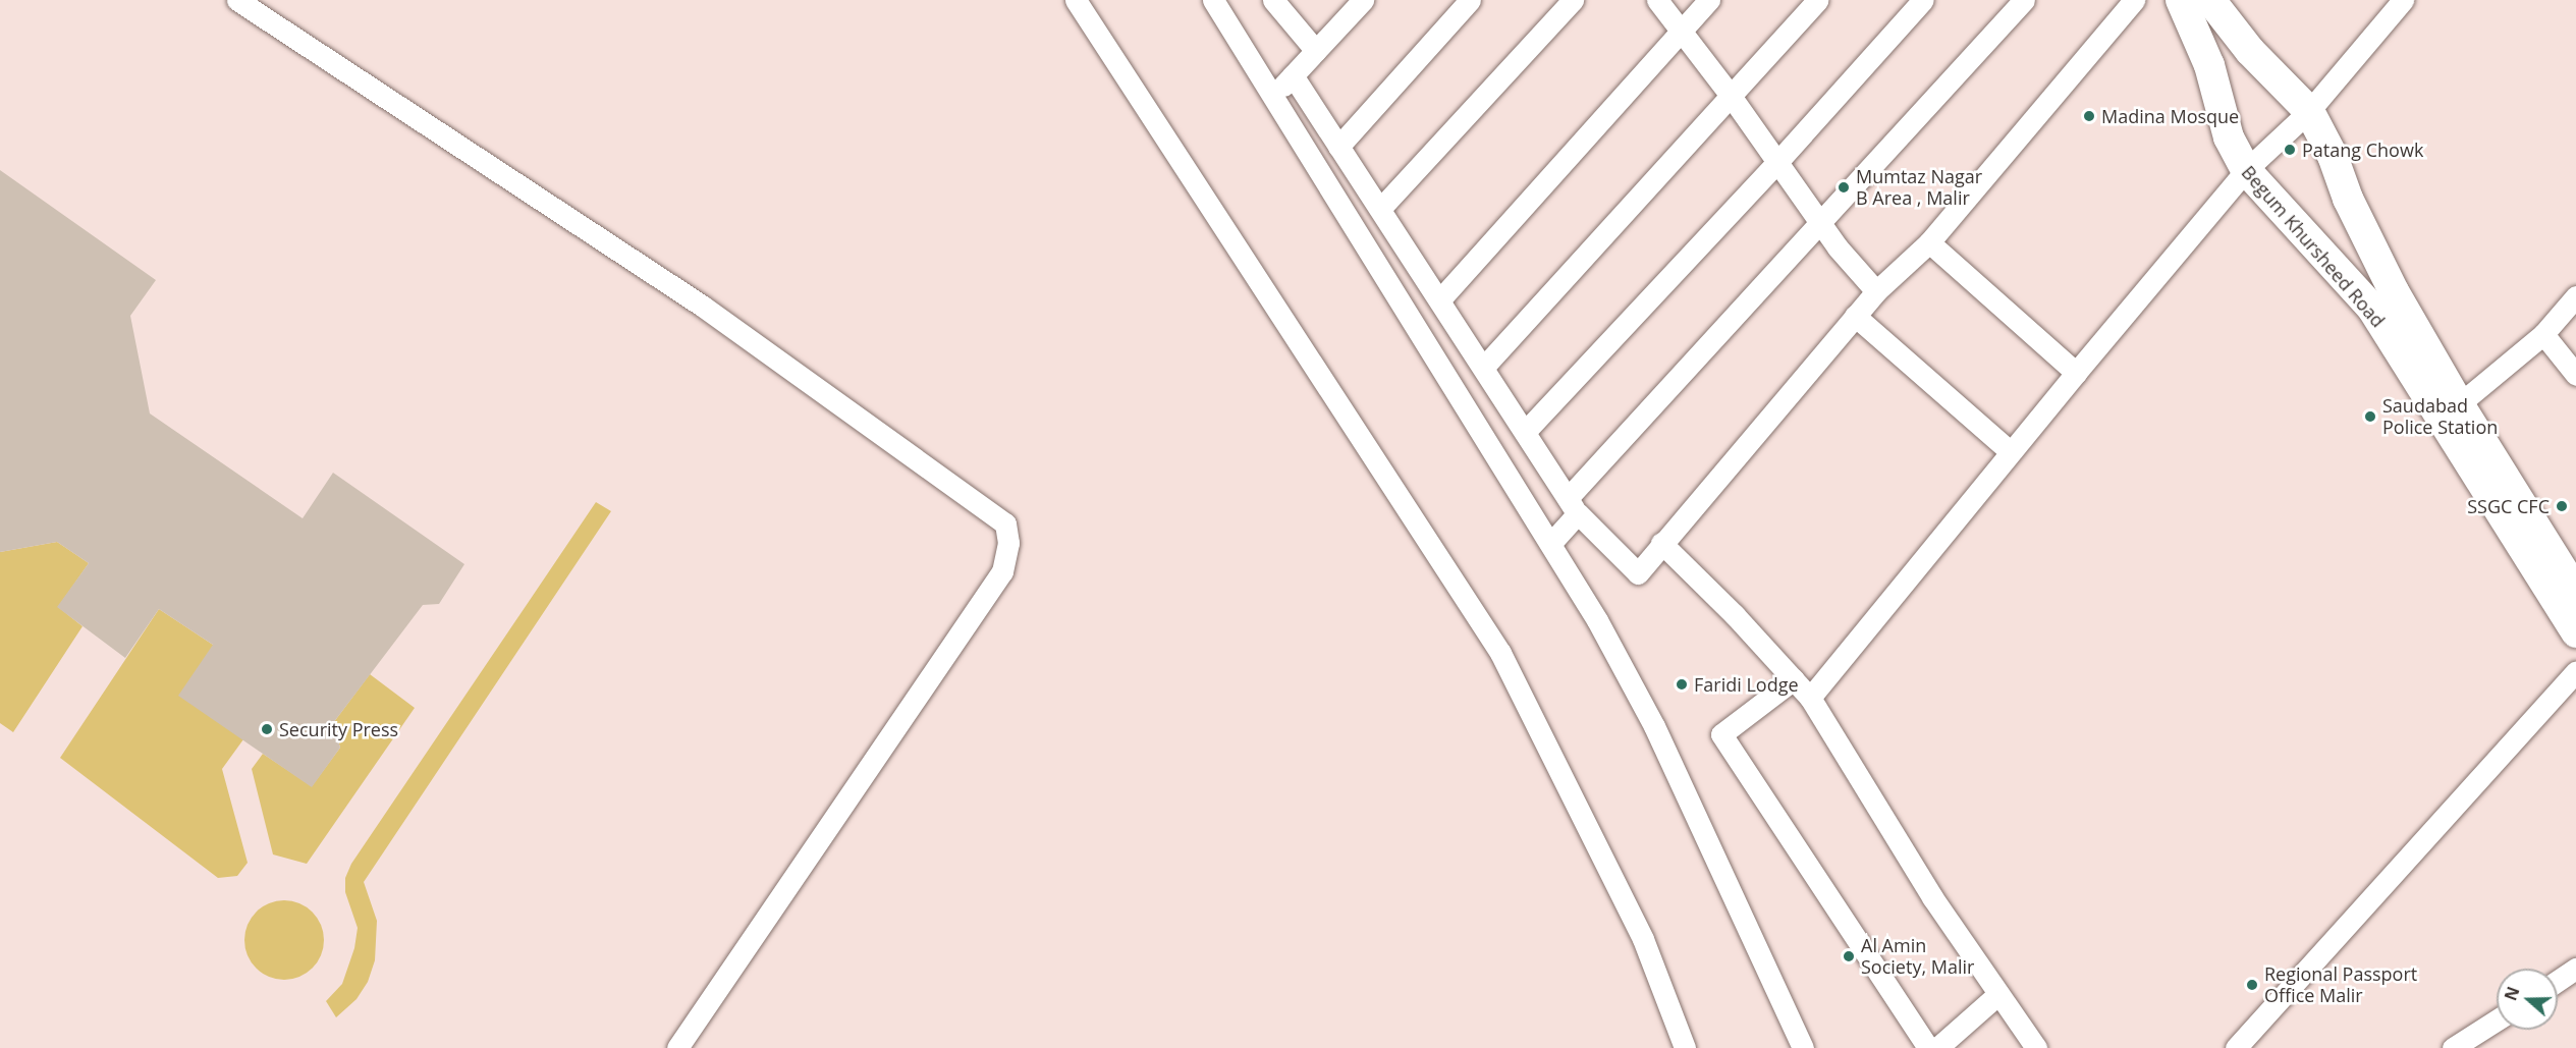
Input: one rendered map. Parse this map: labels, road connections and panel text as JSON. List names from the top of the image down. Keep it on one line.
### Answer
{"streets":{"main road":["Begum Khursheed Road"]},"places":["Madina Mosque","Patang Chowk","Mumtaz Nagar B Area , Malir","Saudabad Police Station","SSGC CFC","Faridi Lodge","Security Press","Al Amin Society, Malir","Regional Passport Office Malir"],"north":"left"}
